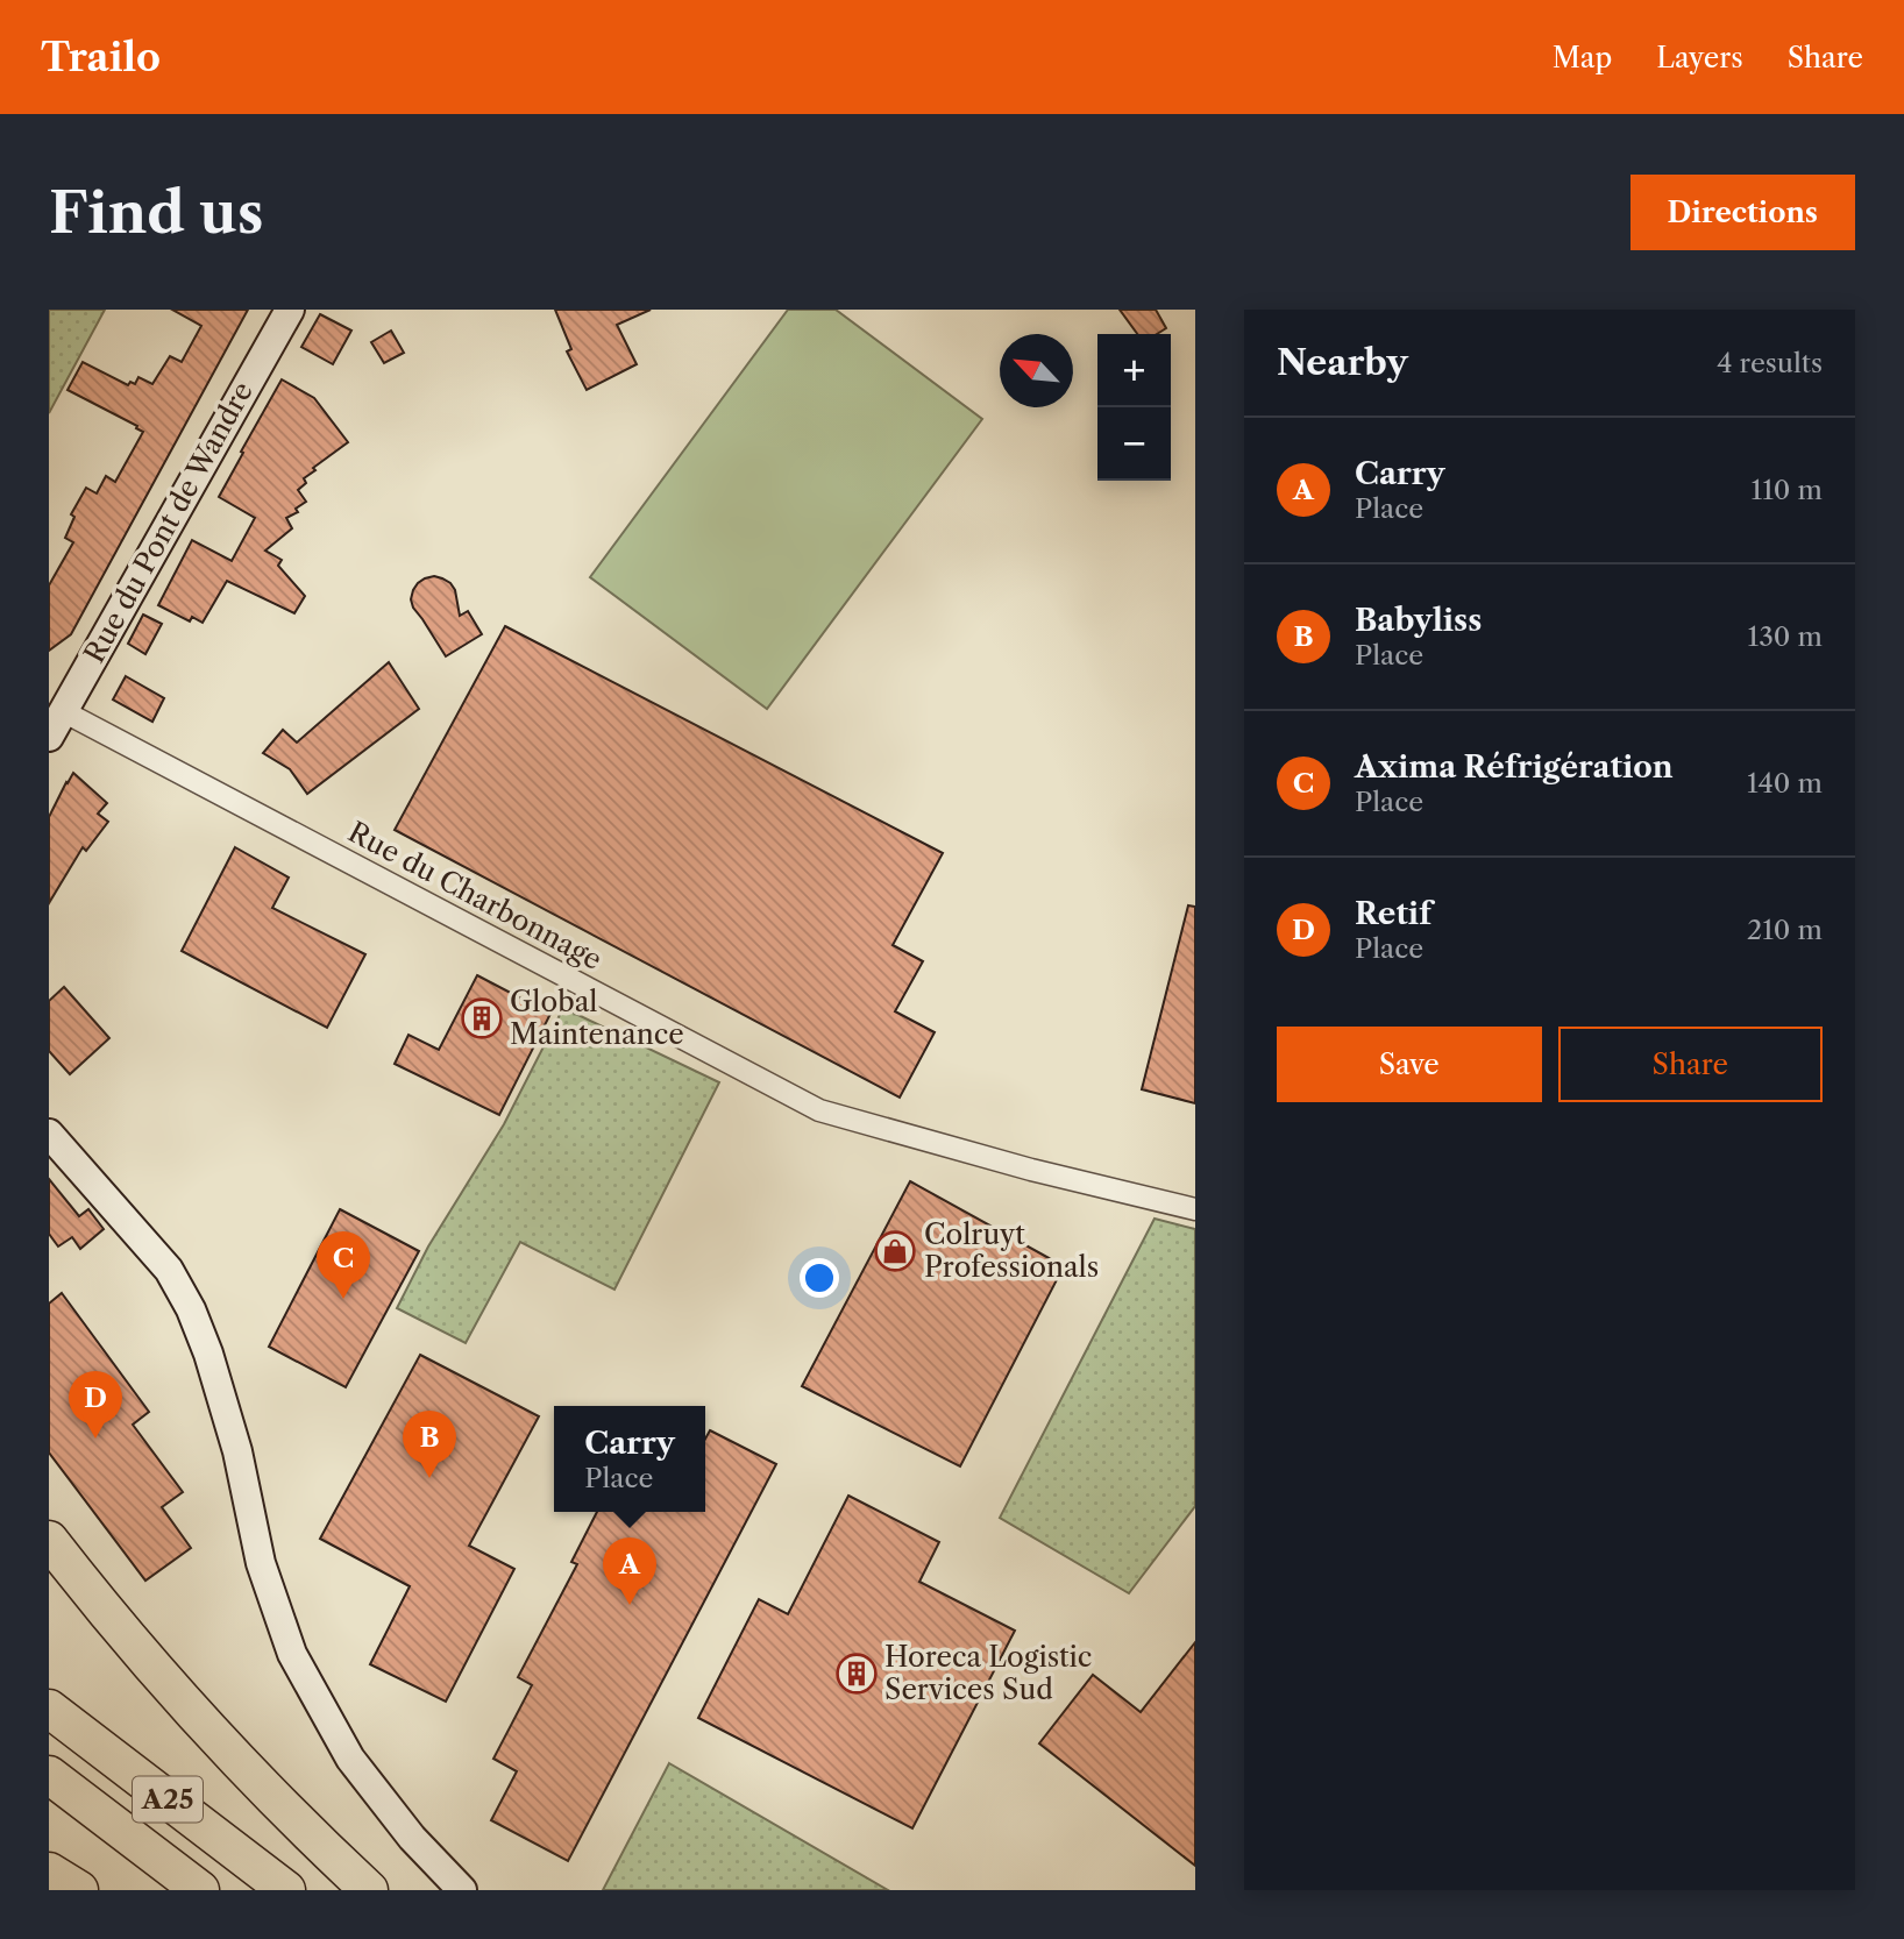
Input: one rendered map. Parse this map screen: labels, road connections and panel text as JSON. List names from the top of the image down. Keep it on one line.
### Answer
{"streets":{"highway":["A25"],"main road":["Rue du Pont de Wandre"],"street":["Rue du Charbonnage"]},"crossings":[["Rue du Pont de Wandre","Rue du Charbonnage"]],"places":{"building":["Global Maintenance","Horeca Logistic Services Sud"],"shop":["Colruyt Professionals"]},"north":"top left","page":{"header":"Trailo","nav":["Map","Layers","Share"],"buttons":["Directions",["Save","Share"]],"title":"Find us","heading":["Nearby","4 results"],"map_buttons":["+","−"],"list":[{"mark":"A","name":"Carry","note":"Place","value":"110 m"},{"mark":"B","name":"Babyliss","note":"Place","value":"130 m"},{"mark":"C","name":"Axima Réfrigération","note":"Place","value":"140 m"},{"mark":"D","name":"Retif","note":"Place","value":"210 m"}],"pins":["C","D","B","A"],"popup":["Carry","Place"]}}
